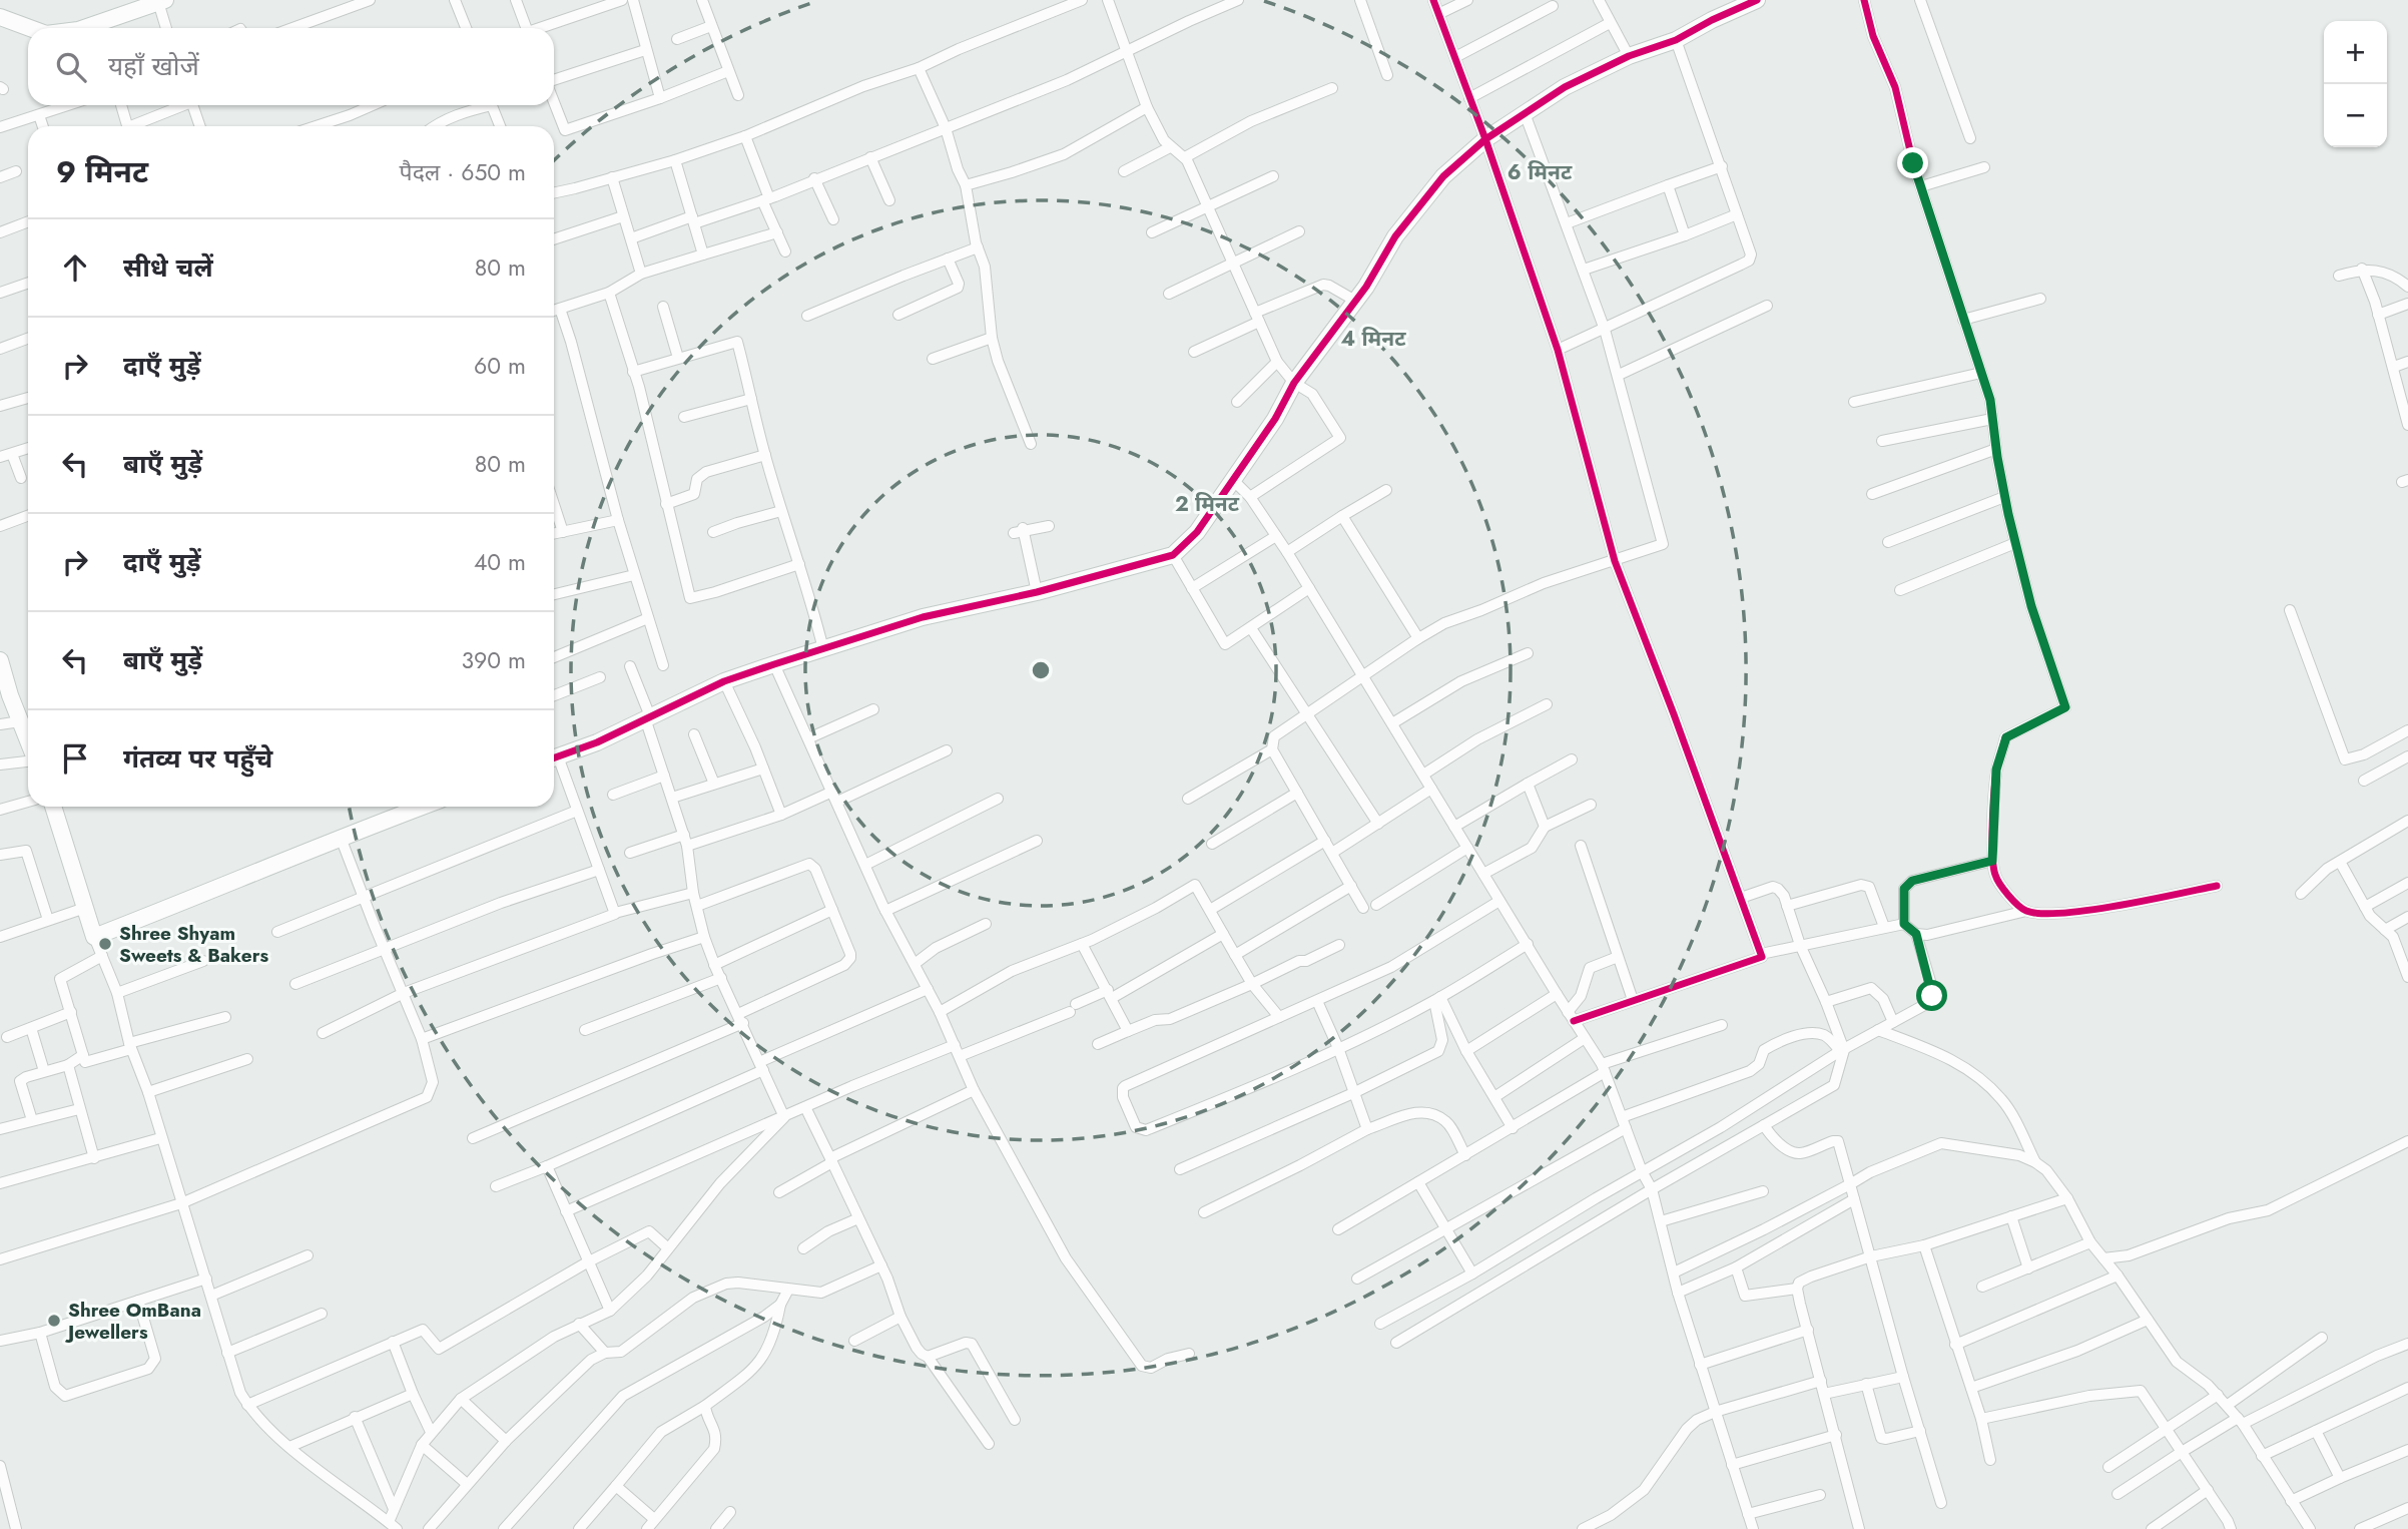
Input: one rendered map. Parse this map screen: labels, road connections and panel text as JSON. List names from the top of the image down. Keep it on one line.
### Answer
{"places":["Shree Shyam Sweets & Bakers","Shree OmBana Jewellers"],"page":{"map_buttons":["+","−"],"search":"यहाँ खोजें","heading":["9 मिनट","पैदल · 650 m"],"list":[["सीधे चलें","80 m"],["दाएँ मुड़ें","60 m"],["बाएँ मुड़ें","80 m"],["दाएँ मुड़ें","40 m"],["बाएँ मुड़ें","390 m"],"गंतव्य पर पहुँचे"]},"rings":["6 मिनट","4 मिनट","2 मिनट"]}
